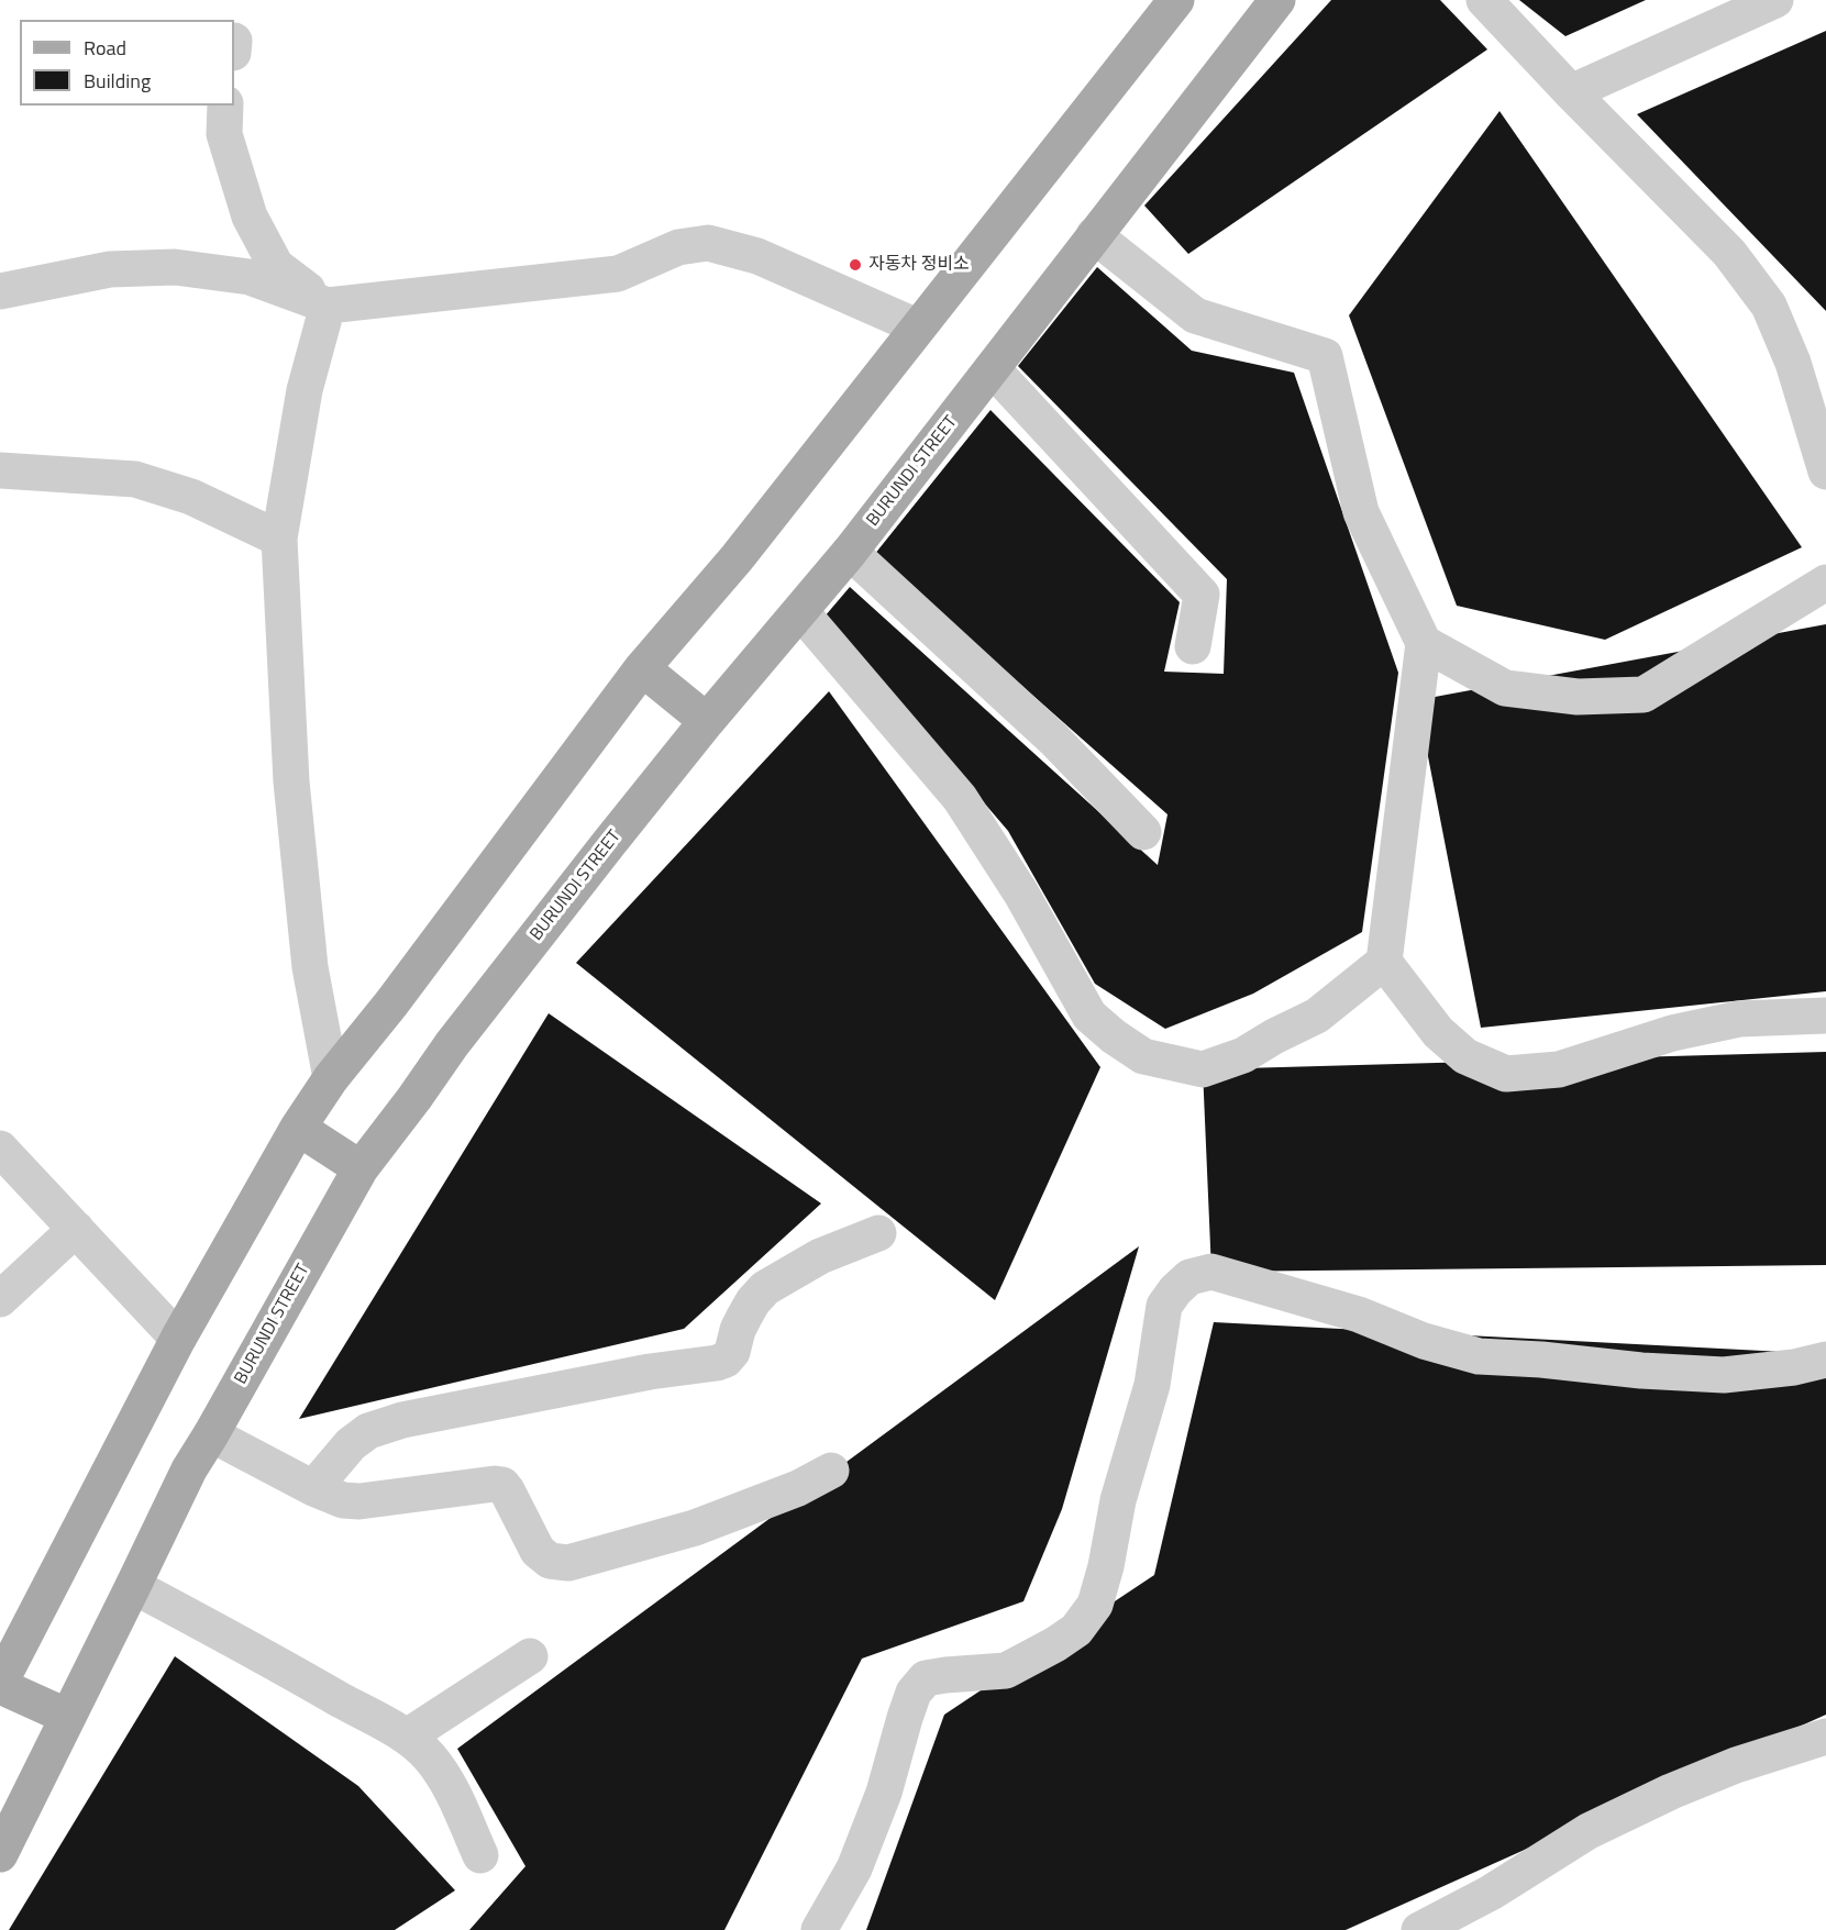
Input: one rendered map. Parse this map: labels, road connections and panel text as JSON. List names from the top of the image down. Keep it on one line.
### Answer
{"streets":{"main road":["BURUNDI STREET"]},"places":["자동차 정비소"],"legend":["Road","Building"]}
